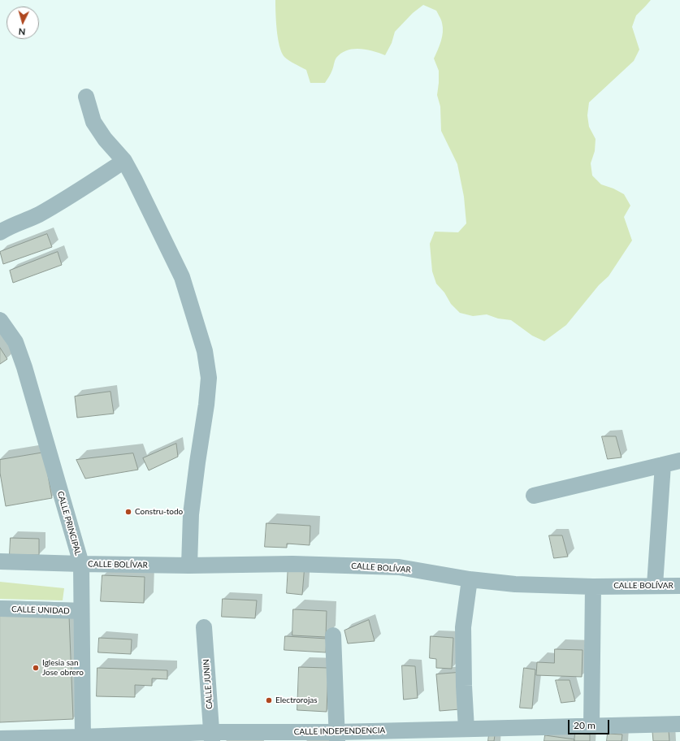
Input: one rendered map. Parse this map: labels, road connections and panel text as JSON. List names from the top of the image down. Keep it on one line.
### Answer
{"streets":{"street":["CALLE PRINCIPAL","CALLE BOLÍVAR","CALLE UNIDAD","CALLE JUNIN","CALLE INDEPENDENCIA"]},"crossings":[["CALLE PRINCIPAL","CALLE BOLÍVAR"],["CALLE PRINCIPAL","CALLE UNIDAD"],["CALLE PRINCIPAL","CALLE INDEPENDENCIA"],["CALLE JUNIN","CALLE INDEPENDENCIA"]],"places":["Constru-todo","Iglesia san Jose obrero","Electrorojas"],"scale_bar":"20 m","north":"bottom"}
